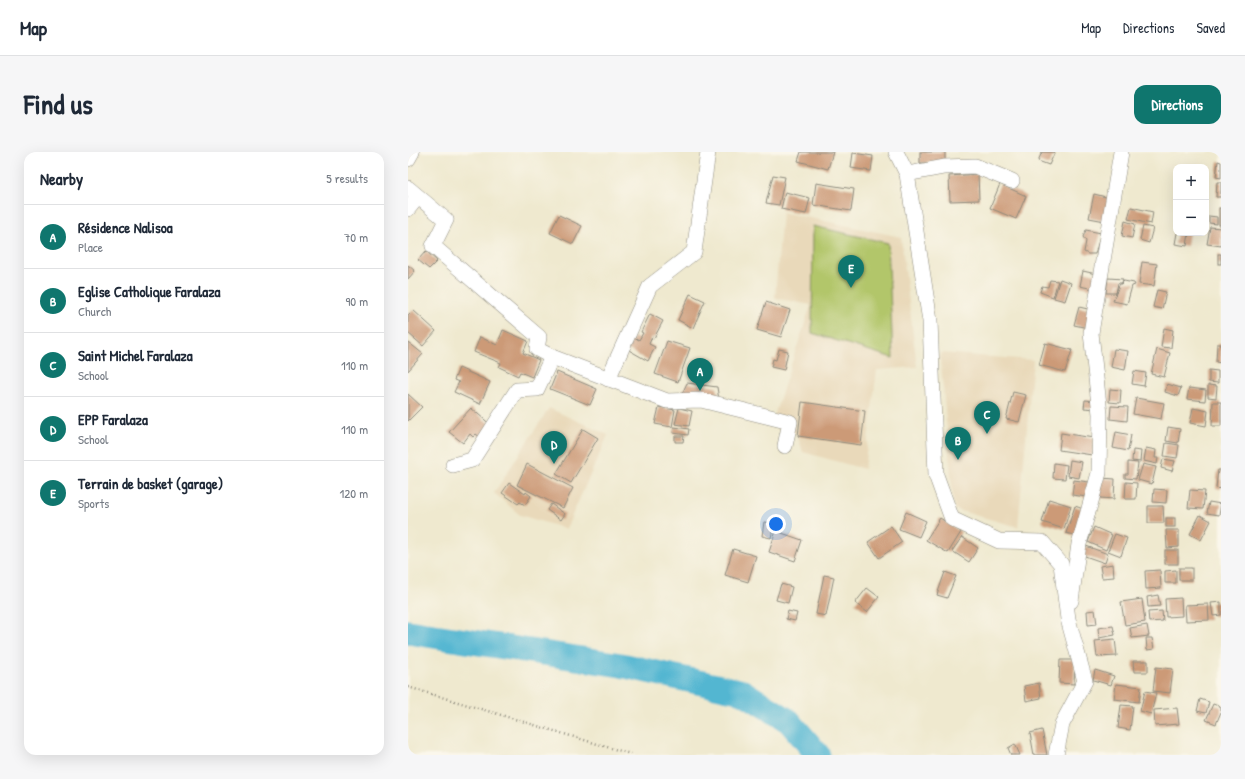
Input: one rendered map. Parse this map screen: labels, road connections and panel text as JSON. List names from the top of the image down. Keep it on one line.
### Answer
{"page":{"header":"Map","nav":["Map","Directions","Saved"],"title":"Find us","buttons":"Directions","heading":["Nearby","5 results"],"map_buttons":["+","−"],"list":[{"mark":"A","name":"Résidence Nalisoa","note":"Place","value":"70 m"},{"mark":"B","name":"Eglise Catholique Faralaza","note":"Church","value":"90 m"},{"mark":"C","name":"Saint Michel Faralaza","note":"School","value":"110 m"},{"mark":"D","name":"EPP Faralaza","note":"School","value":"110 m"},{"mark":"E","name":"Terrain de basket (garage)","note":"Sports","value":"120 m"}],"pins":["E","A","C","B","D"]}}
